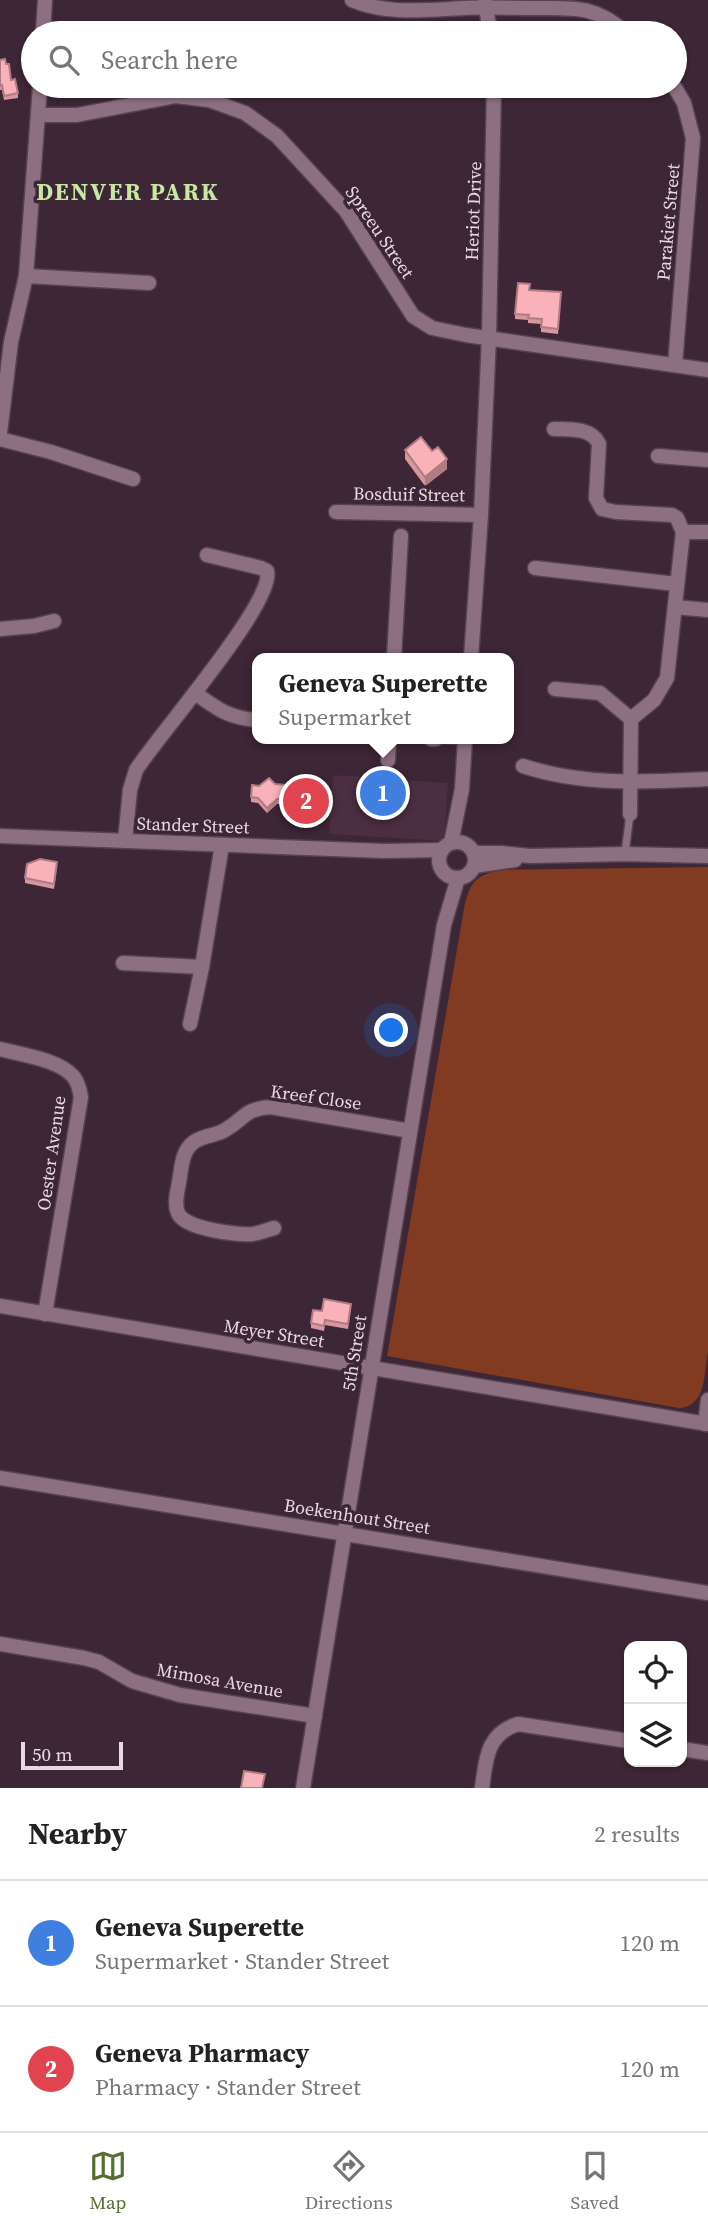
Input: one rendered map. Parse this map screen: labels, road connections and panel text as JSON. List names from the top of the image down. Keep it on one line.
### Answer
{"streets":{"street":["Heriot Drive","Parakiet Street","Spreeu Street","Bosduif Street","Stander Street","Kreef Close","Oester Avenue","Meyer Street","5th Street","Boekenhout Street","Mimosa Avenue"]},"crossings":[["Heriot Drive","Spreeu Street"],["Parakiet Street","Spreeu Street"],["Stander Street","5th Street"],["Kreef Close","5th Street"],["Oester Avenue","Meyer Street"],["Meyer Street","5th Street"],["5th Street","Boekenhout Street"],["5th Street","Mimosa Avenue"]],"districts":["DENVER PARK"],"scale_bar":"50 m","page":{"search":"Search here","popup":["Geneva Superette","Supermarket"],"pins":["1","2"],"scale":"50 m","heading":["Nearby","2 results"],"list":[{"mark":"1","name":"Geneva Superette","note":"Supermarket · Stander Street","value":"120 m"},{"mark":"2","name":"Geneva Pharmacy","note":"Pharmacy · Stander Street","value":"120 m"}],"nav":["Map","Directions","Saved"]}}
